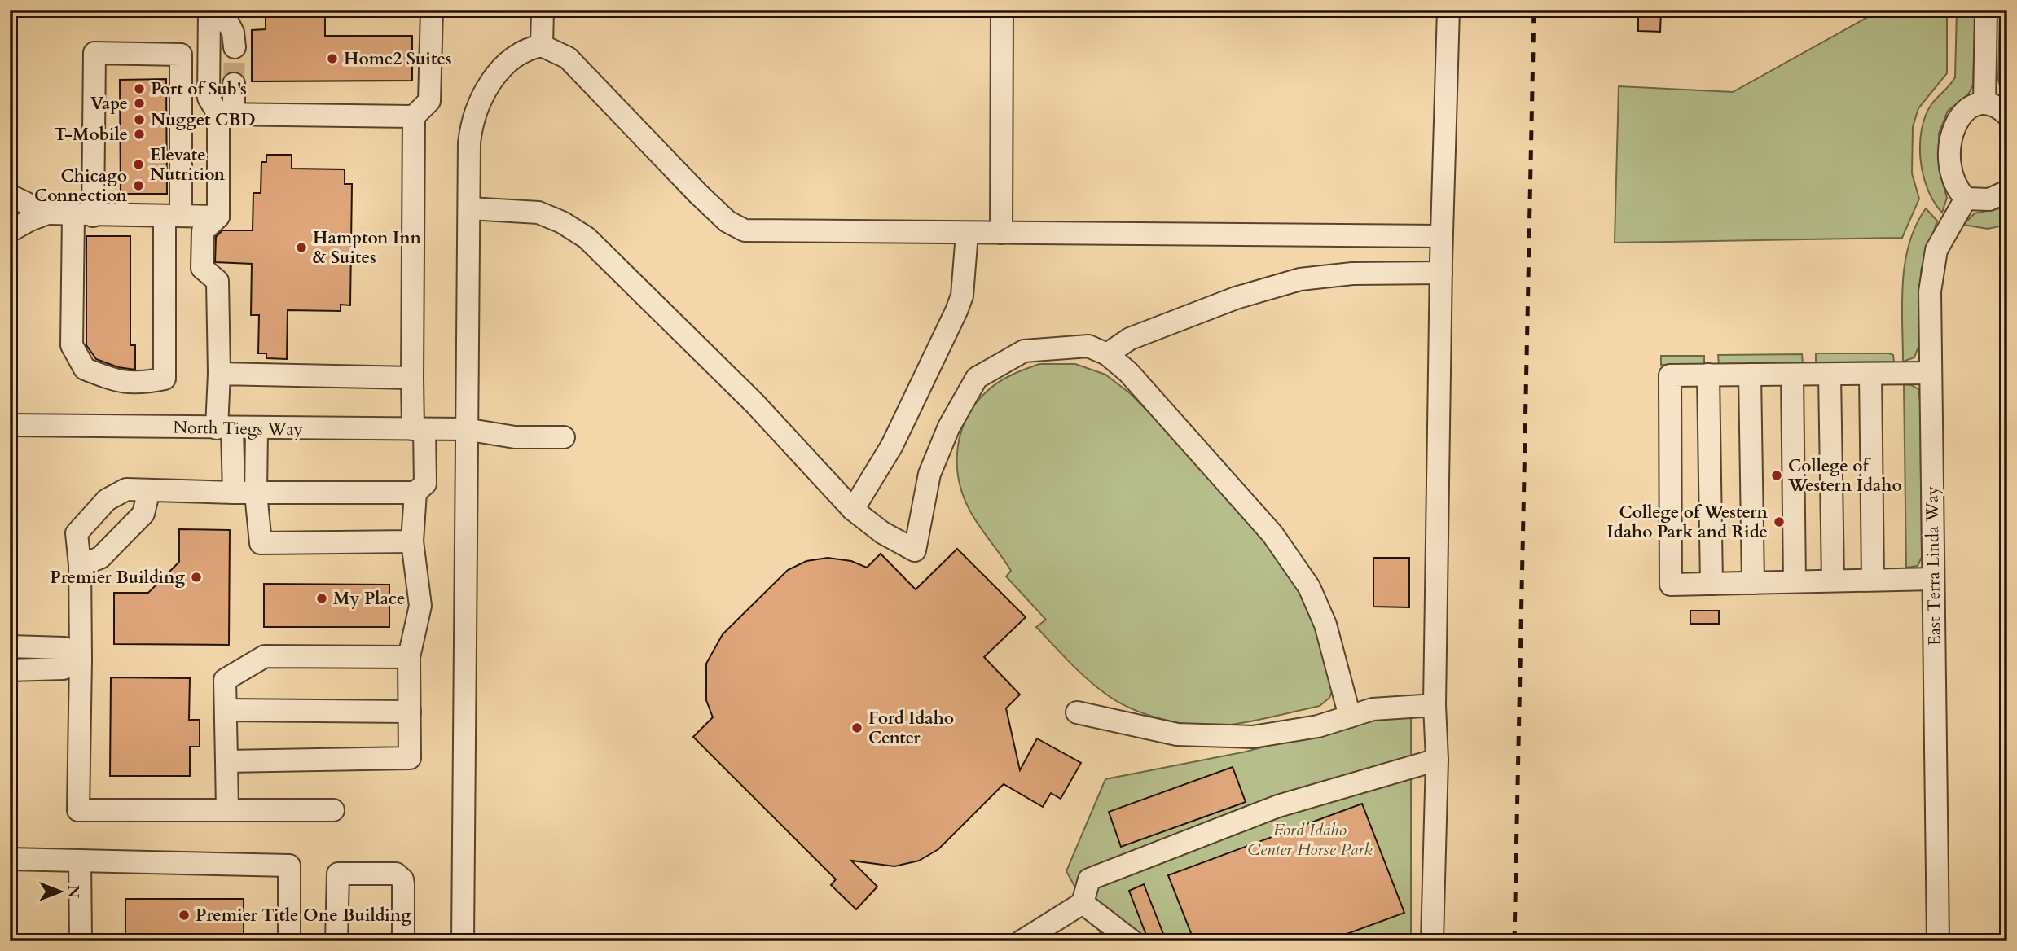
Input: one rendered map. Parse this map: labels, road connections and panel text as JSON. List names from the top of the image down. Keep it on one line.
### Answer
{"streets":{"street":["North Tiegs Way","East Terra Linda Way"]},"parks":["Ford Idaho Center Horse Park"],"places":["Home2 Suites","Port of Sub's","Vape","Nugget CBD","T-Mobile","Elevate Nutrition","Chicago Connection","Hampton Inn & Suites","College of Western Idaho","College of Western Idaho Park and Ride","Premier Building","My Place","Ford Idaho Center","Premier Title One Building"],"north":"right"}
